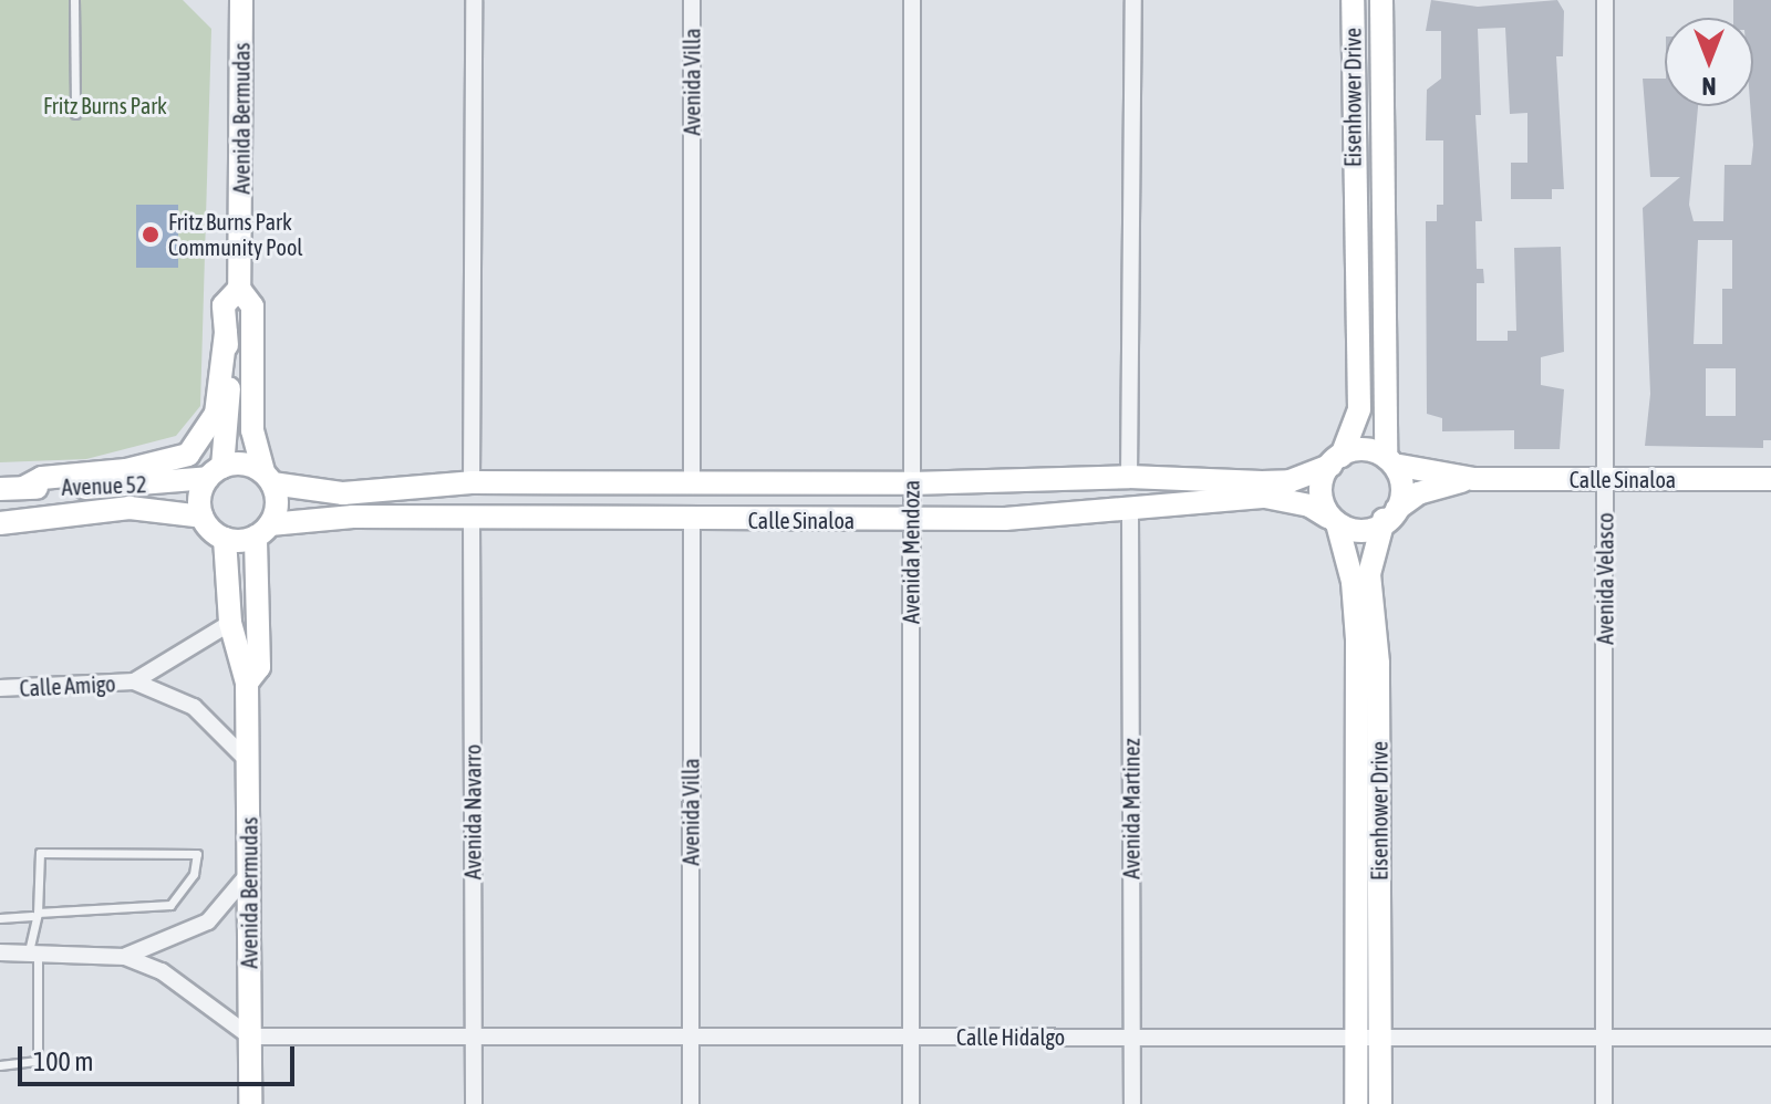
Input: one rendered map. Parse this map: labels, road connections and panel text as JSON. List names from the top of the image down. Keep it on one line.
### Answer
{"streets":{"main road":["Eisenhower Drive","Avenida Bermudas","Calle Sinaloa","Avenue 52"],"street":["Avenida Villa","Avenida Mendoza","Avenida Velasco","Calle Amigo","Avenida Martinez","Avenida Navarro","Calle Hidalgo"]},"crossings":[["Avenida Villa","Calle Sinaloa"],["Avenida Villa","Calle Hidalgo"],["Eisenhower Drive","Calle Sinaloa"],["Eisenhower Drive","Calle Hidalgo"],["Avenida Bermudas","Calle Sinaloa"],["Avenida Bermudas","Avenue 52"],["Avenida Bermudas","Calle Amigo"],["Avenida Bermudas","Calle Hidalgo"],["Calle Sinaloa","Avenue 52"],["Calle Sinaloa","Avenida Mendoza"],["Calle Sinaloa","Avenida Velasco"],["Calle Sinaloa","Avenida Martinez"],["Calle Sinaloa","Avenida Navarro"],["Avenida Mendoza","Calle Hidalgo"],["Avenida Velasco","Calle Hidalgo"],["Avenida Martinez","Calle Hidalgo"],["Avenida Navarro","Calle Hidalgo"]],"parks":["Fritz Burns Park"],"places":["Fritz Burns Park Community Pool"],"scale_bar":"100 m","north":"bottom"}
